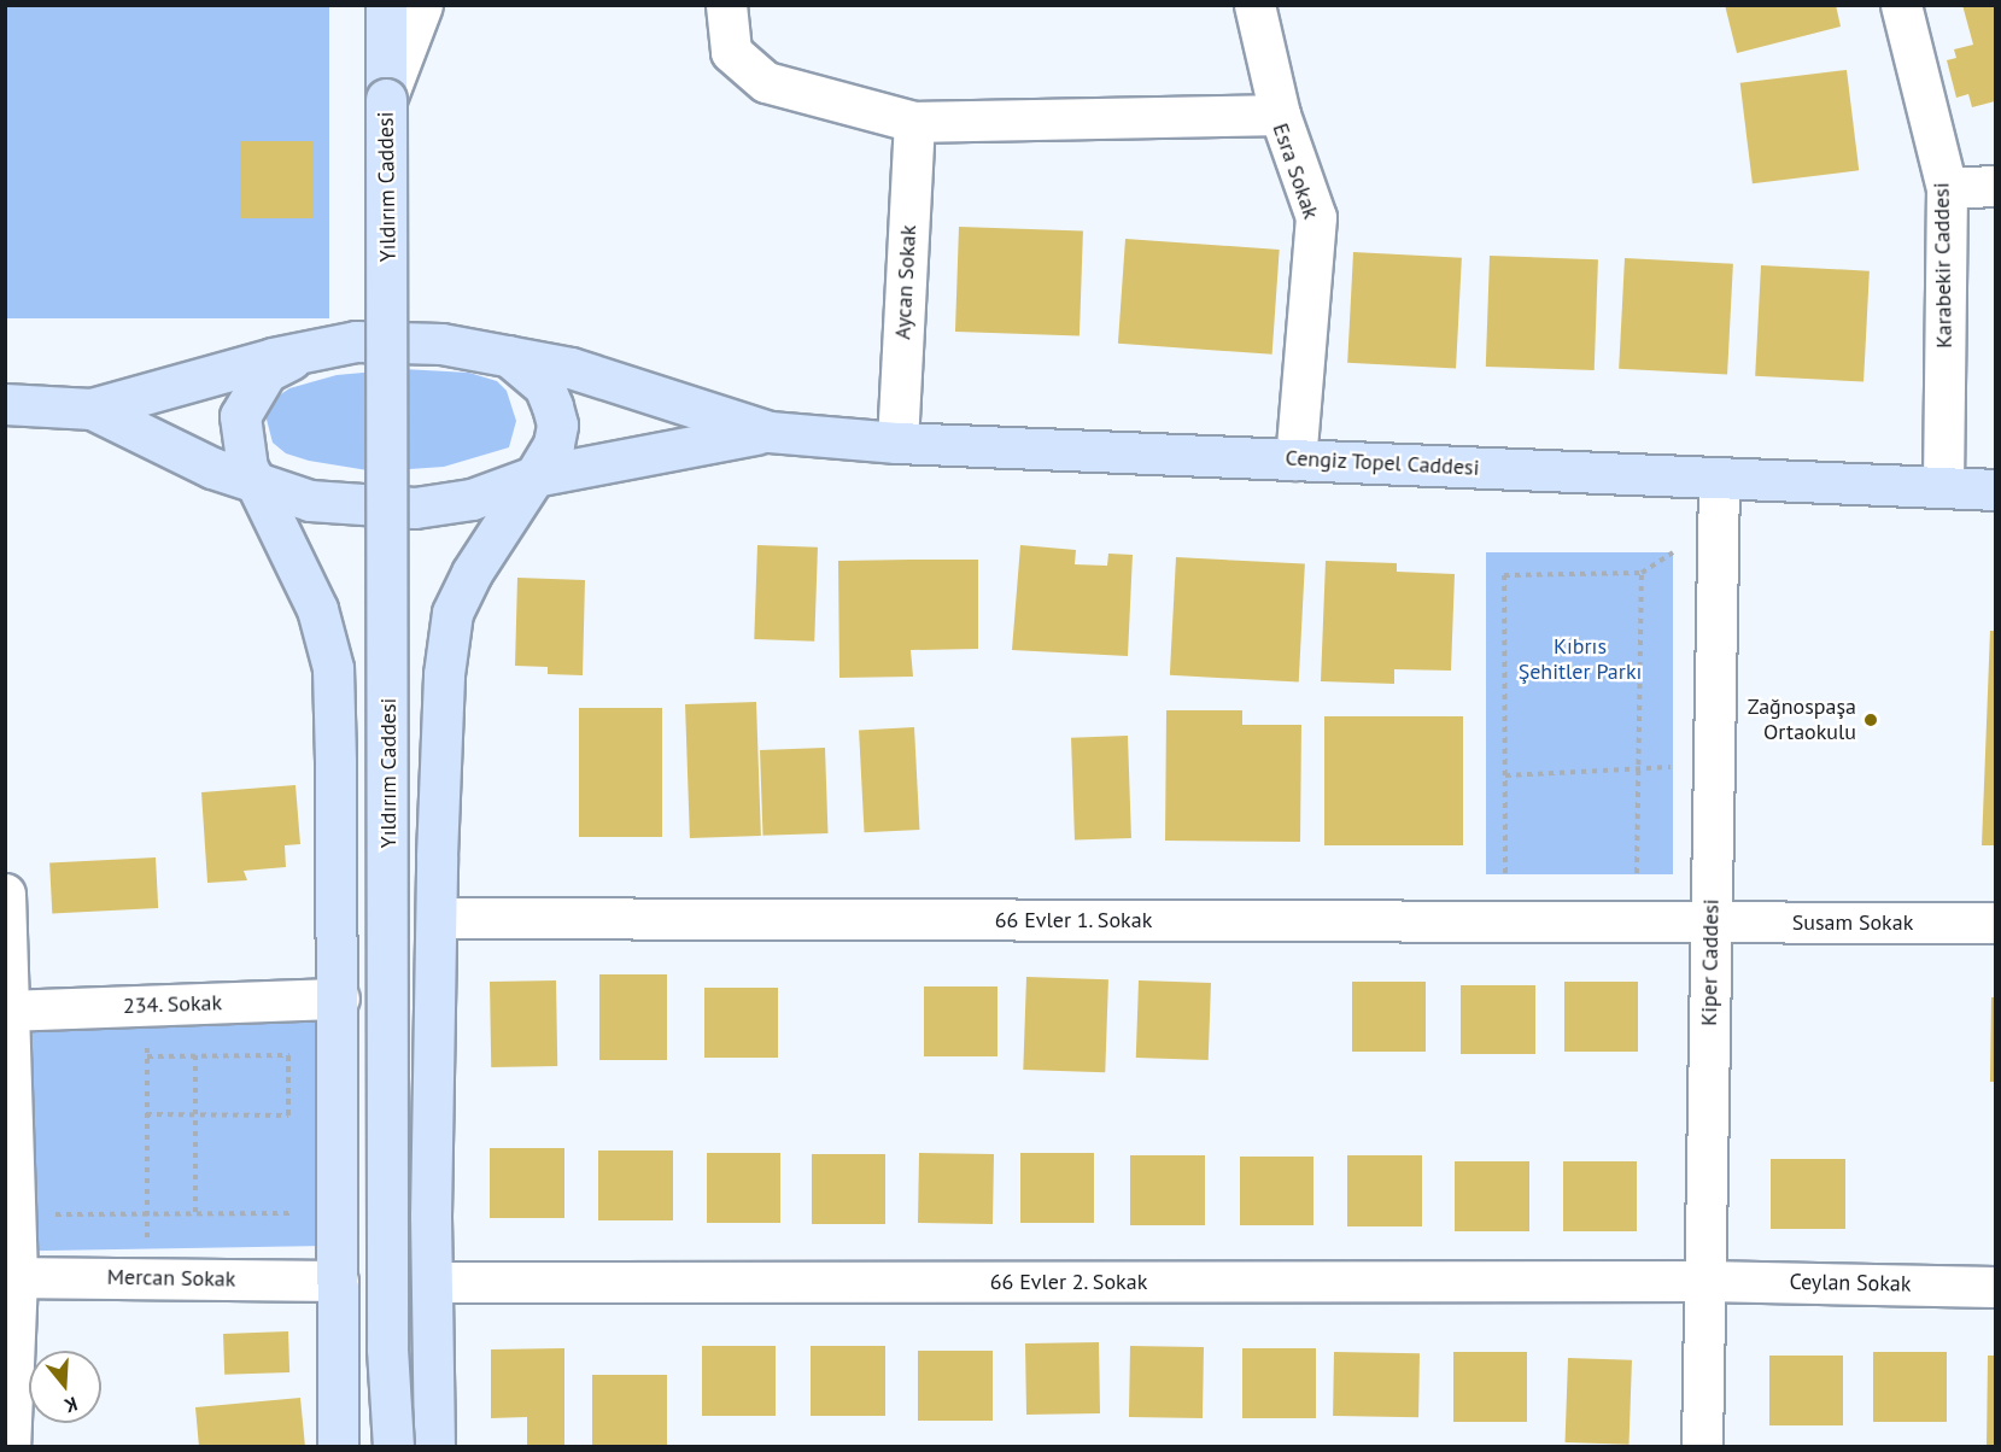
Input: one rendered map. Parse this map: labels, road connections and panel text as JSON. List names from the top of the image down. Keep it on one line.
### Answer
{"streets":{"main road":["Yıldırım Caddesi","Cengiz Topel Caddesi"],"street":["Esra Sokak","Karabekir Caddesi","Aycan Sokak","66 Evler 1. Sokak","Susam Sokak","Kiper Caddesi","234. Sokak","Mercan Sokak","66 Evler 2. Sokak","Ceylan Sokak"]},"crossings":[["Esra Sokak","Aycan Sokak"],["Esra Sokak","Cengiz Topel Caddesi"],["Karabekir Caddesi","Cengiz Topel Caddesi"],["Aycan Sokak","Cengiz Topel Caddesi"],["Cengiz Topel Caddesi","Kiper Caddesi"],["66 Evler 1. Sokak","Susam Sokak"],["66 Evler 1. Sokak","Kiper Caddesi"],["Susam Sokak","Kiper Caddesi"],["Kiper Caddesi","66 Evler 2. Sokak"],["Kiper Caddesi","Ceylan Sokak"],["66 Evler 2. Sokak","Ceylan Sokak"]],"parks":["Kıbrıs Şehitler Parkı"],"places":["Zağnospaşa Ortaokulu"],"north":"bottom"}
